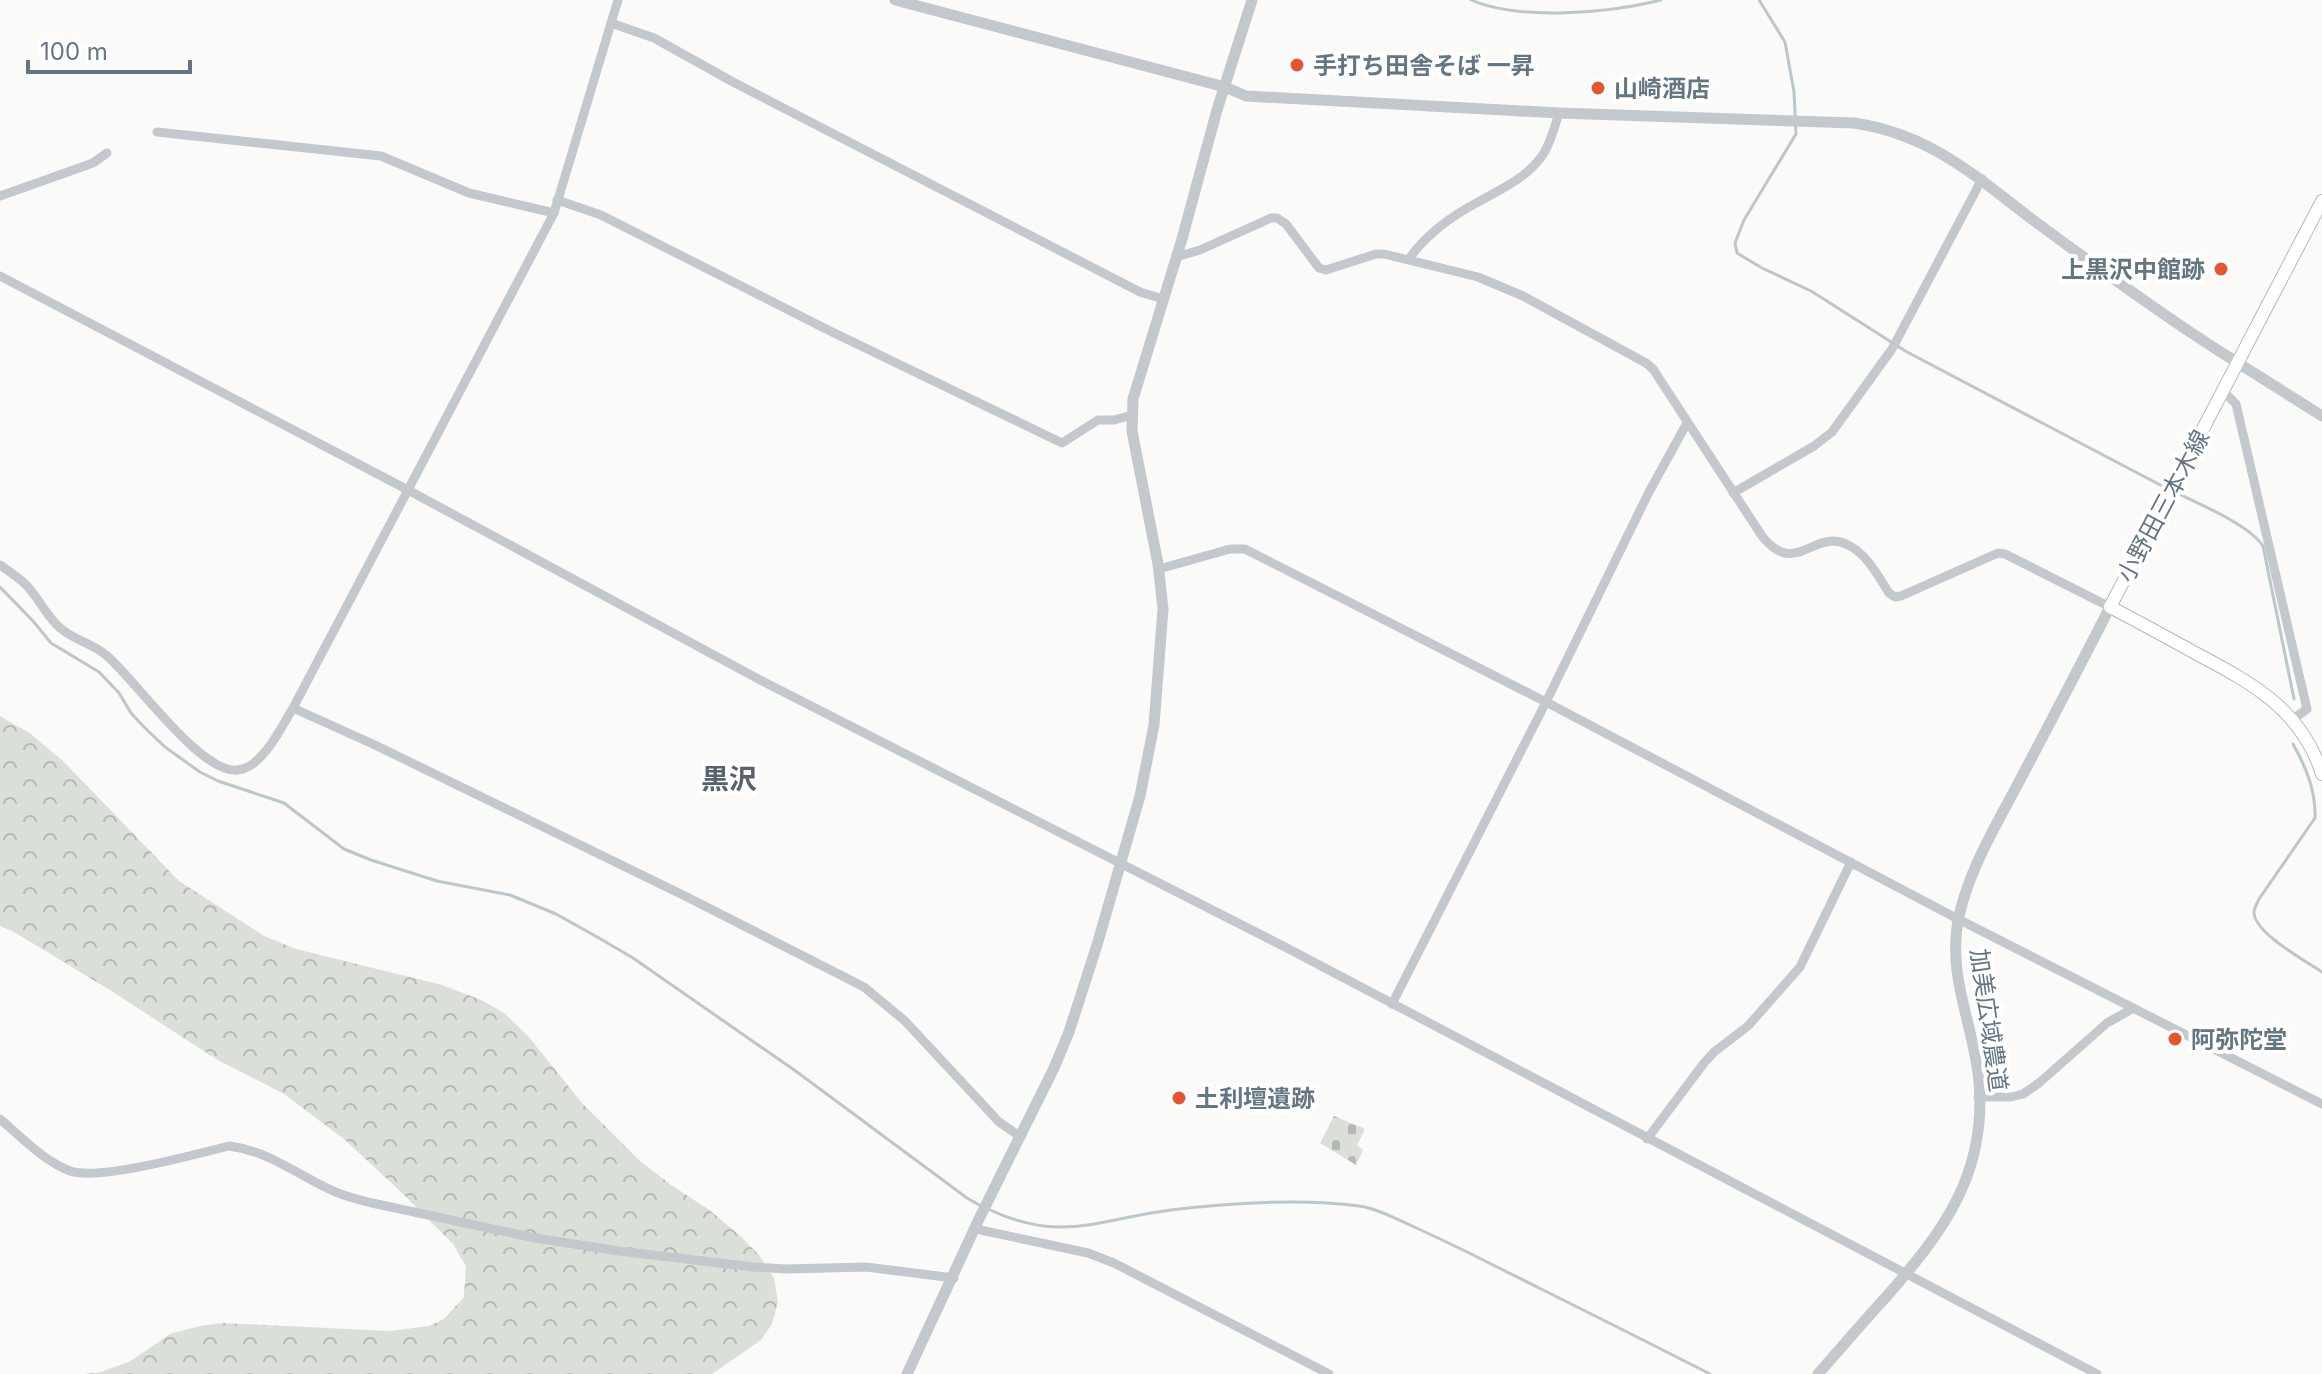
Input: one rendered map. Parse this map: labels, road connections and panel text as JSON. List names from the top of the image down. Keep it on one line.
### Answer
{"streets":{"main road":["小野田三本木線"],"street":["加美広域農道"]},"crossings":[["小野田三本木線","加美広域農道"]],"districts":["黒沢"],"places":["手打ち田舎そば 一昇","山崎酒店","上黒沢中館跡","阿弥陀堂","土利壇遺跡"],"scale_bar":"100 m"}
